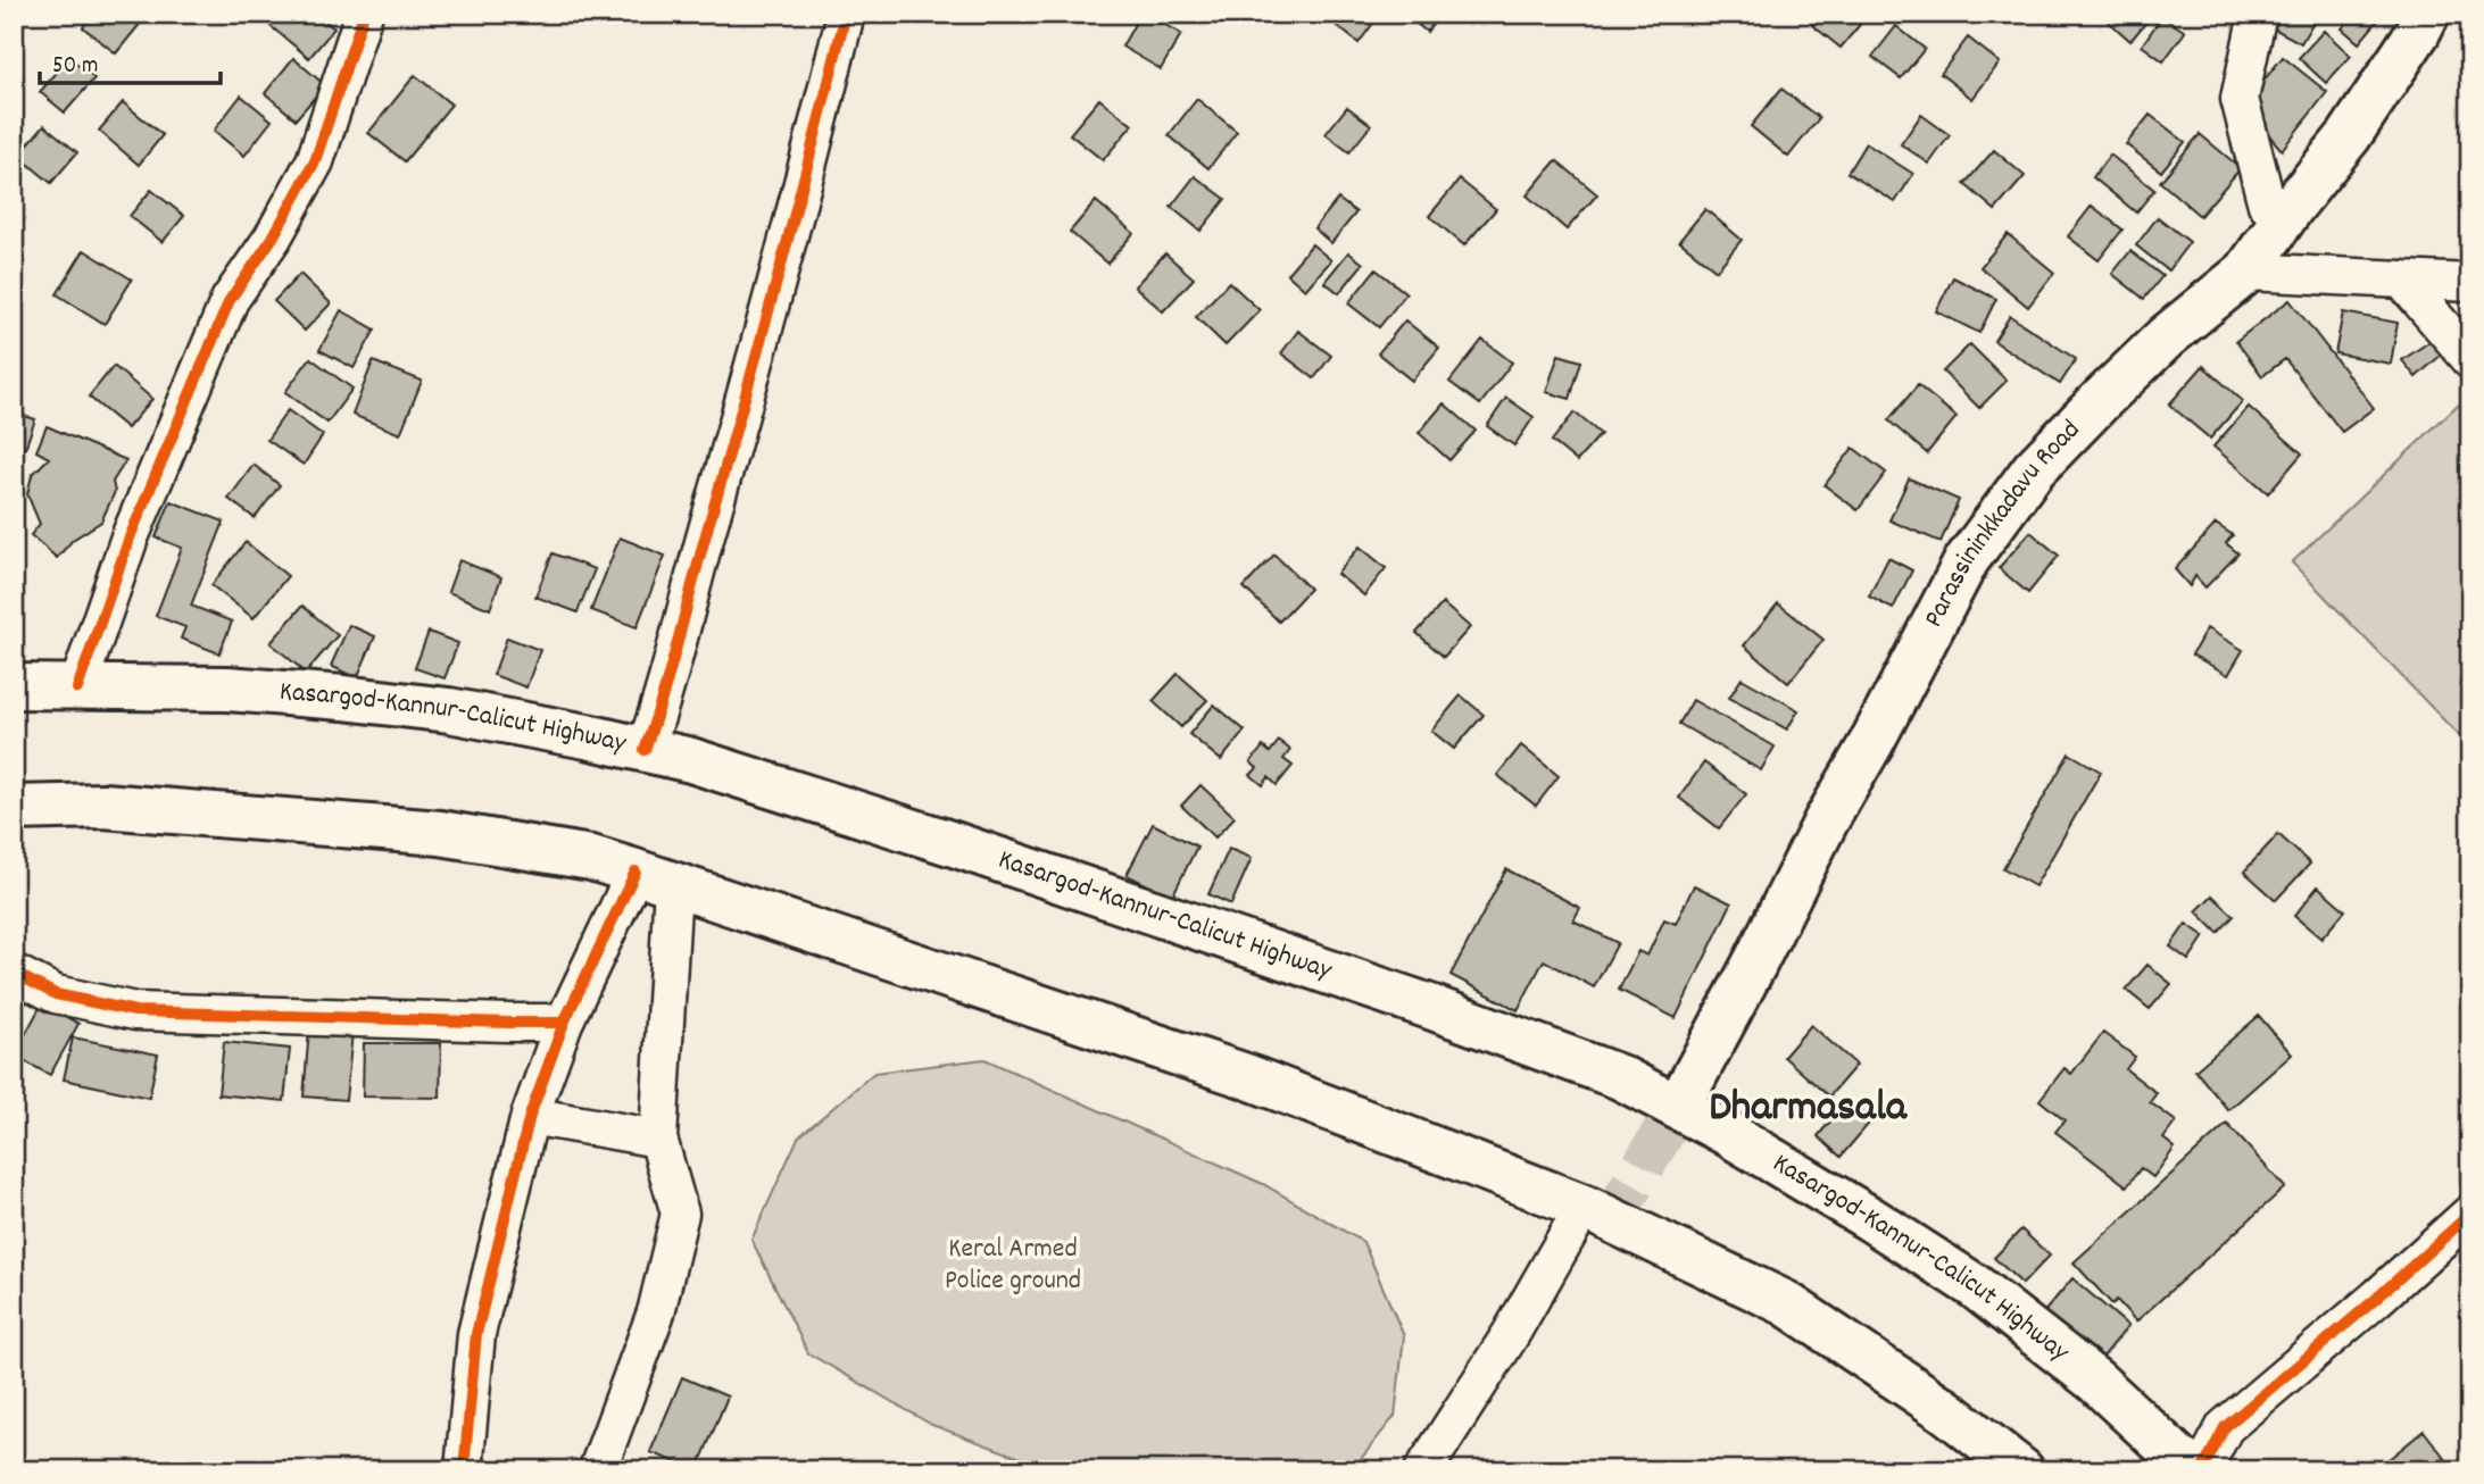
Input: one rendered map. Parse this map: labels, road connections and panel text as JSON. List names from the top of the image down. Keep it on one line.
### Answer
{"streets":{"main road":["Parassininkkadavu Road","Kasargod-Kannur-Calicut Highway"]},"crossings":[["Parassininkkadavu Road","Kasargod-Kannur-Calicut Highway"]],"districts":["Dharmasala"],"parks":["Keral Armed Police ground"],"scale_bar":"50 m"}
